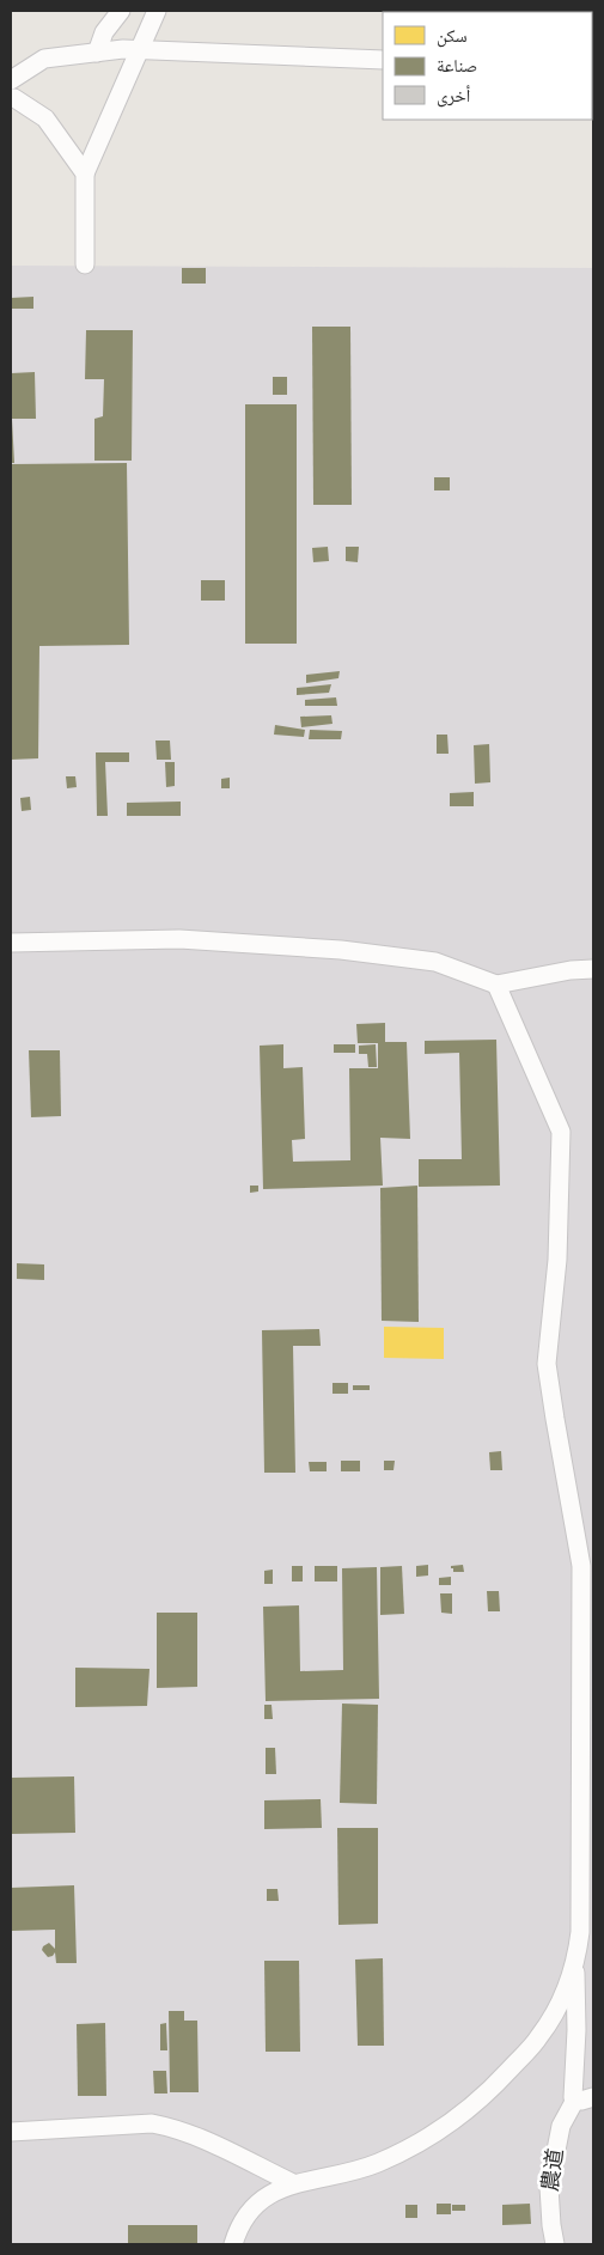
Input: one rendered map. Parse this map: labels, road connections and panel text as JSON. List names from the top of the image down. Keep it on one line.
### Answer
{"streets":{"street":["農道"]},"legend":["سكن","صناعة","أخرى"]}
